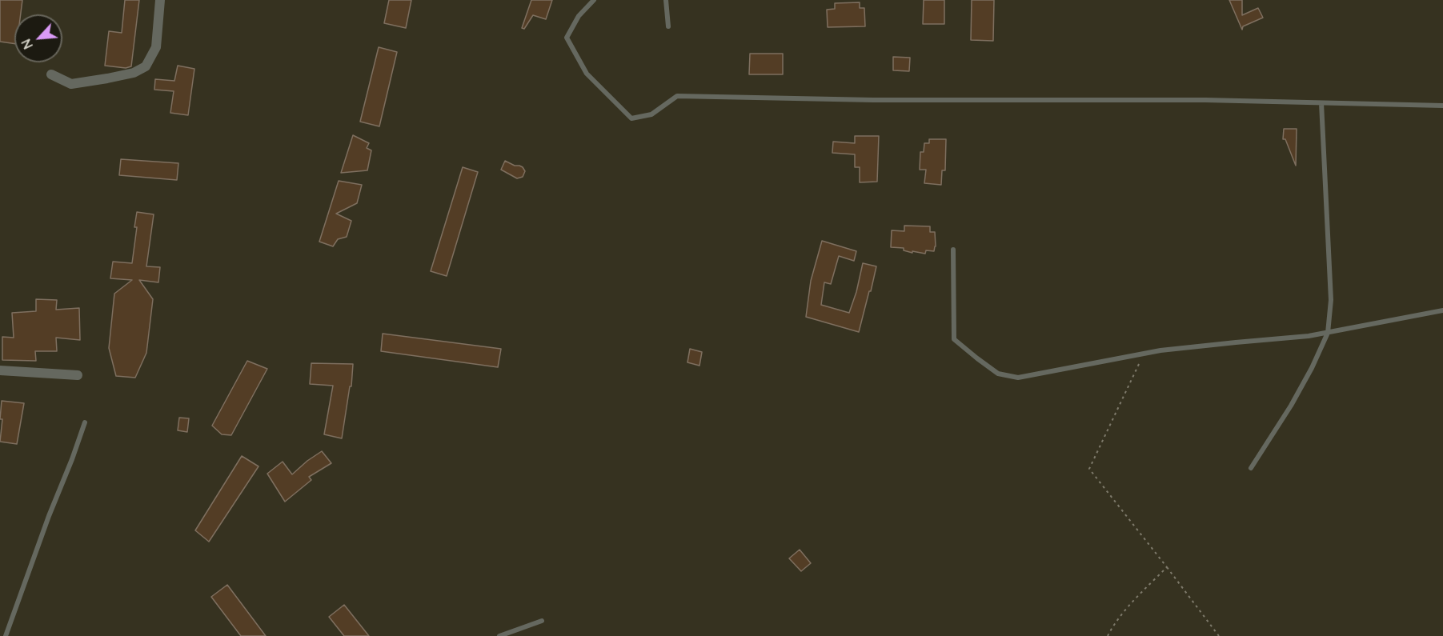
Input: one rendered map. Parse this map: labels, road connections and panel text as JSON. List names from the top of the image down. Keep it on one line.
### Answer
{"north":"bottom left"}
